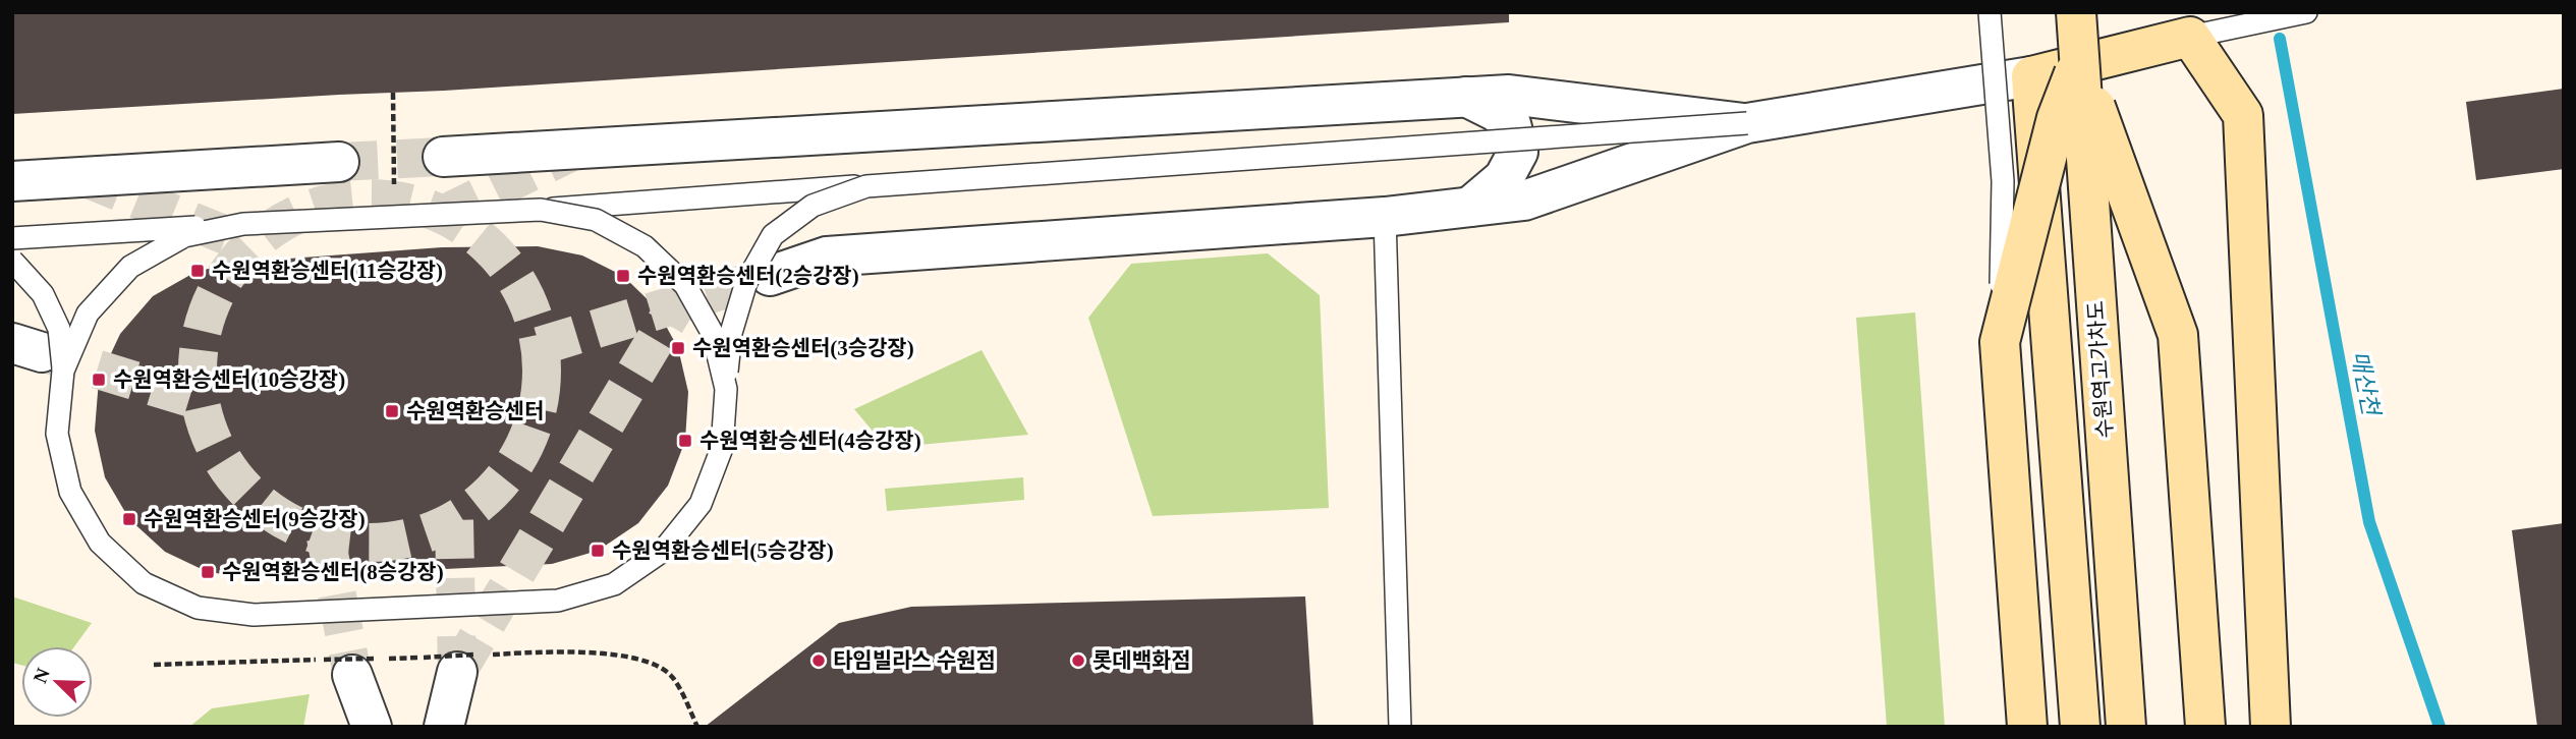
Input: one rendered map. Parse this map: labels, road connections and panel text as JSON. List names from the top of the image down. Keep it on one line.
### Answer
{"streets":{"main road":["수원역고가차도"]},"water":["매산천"],"places":{"transit":["수원역환승센터(11승강장)","수원역환승센터(2승강장)","수원역환승센터(3승강장)","수원역환승센터(10승강장)","수원역환승센터","수원역환승센터(4승강장)","수원역환승센터(9승강장)","수원역환승센터(5승강장)","수원역환승센터(8승강장)"],"other":["타임빌라스 수원점","롯데백화점"]},"north":"top left"}
